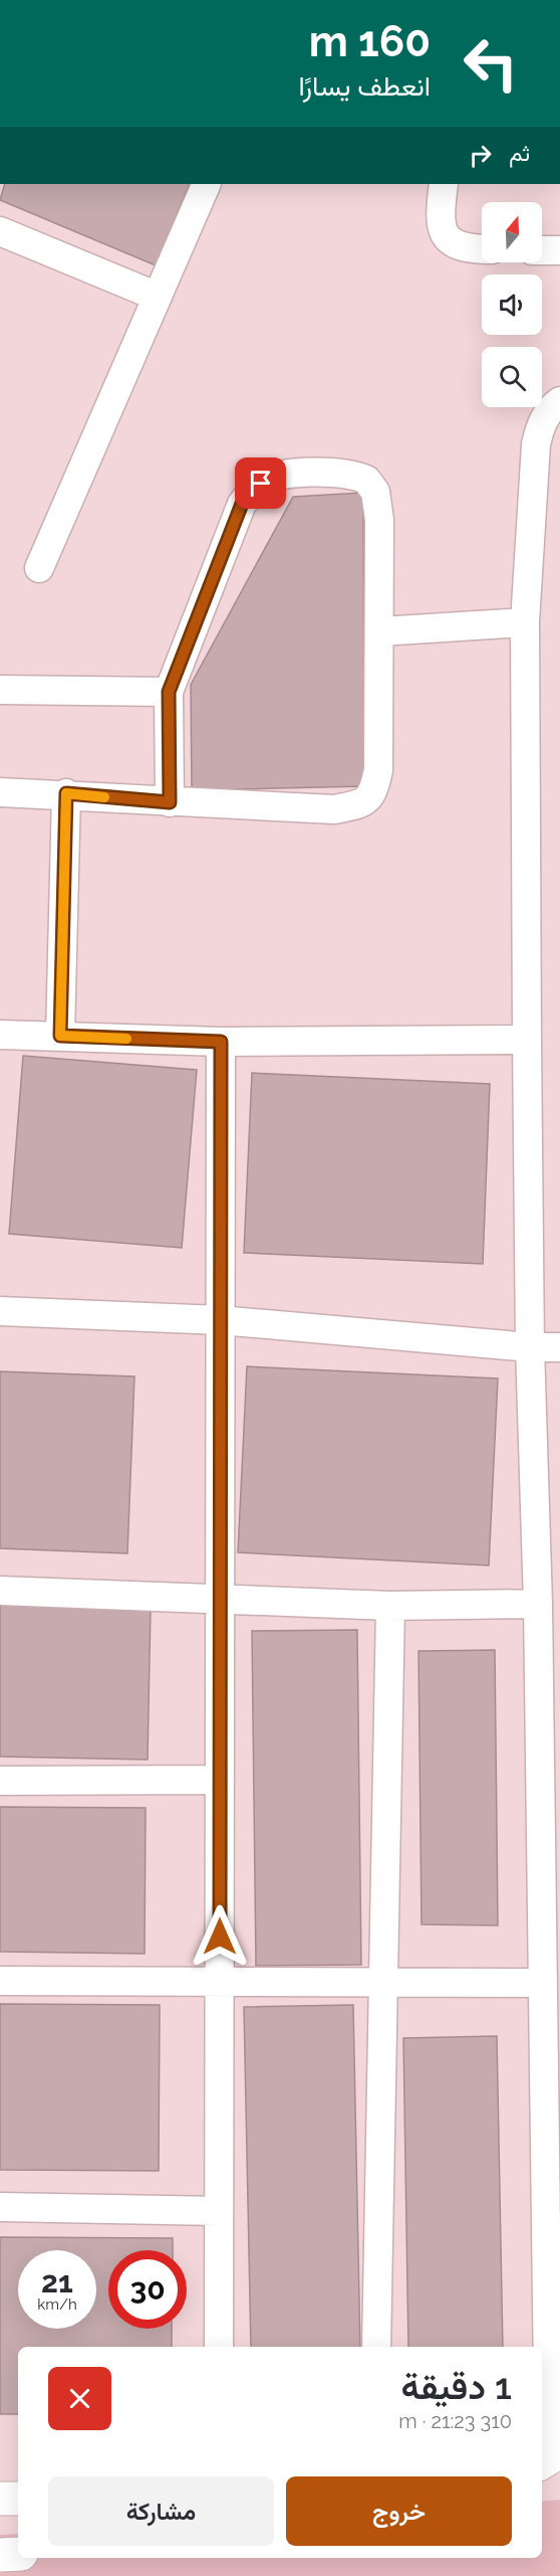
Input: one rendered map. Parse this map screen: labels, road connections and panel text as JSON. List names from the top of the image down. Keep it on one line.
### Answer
{"north":"top","page":{"turn":["160 m","انعطف يسارًا"],"then":"ثم","speed":"21 km/h","limit":"30","heading":["1 دقيقة","310 m · 21:23"],"buttons":["خروج","مشاركة"]}}
